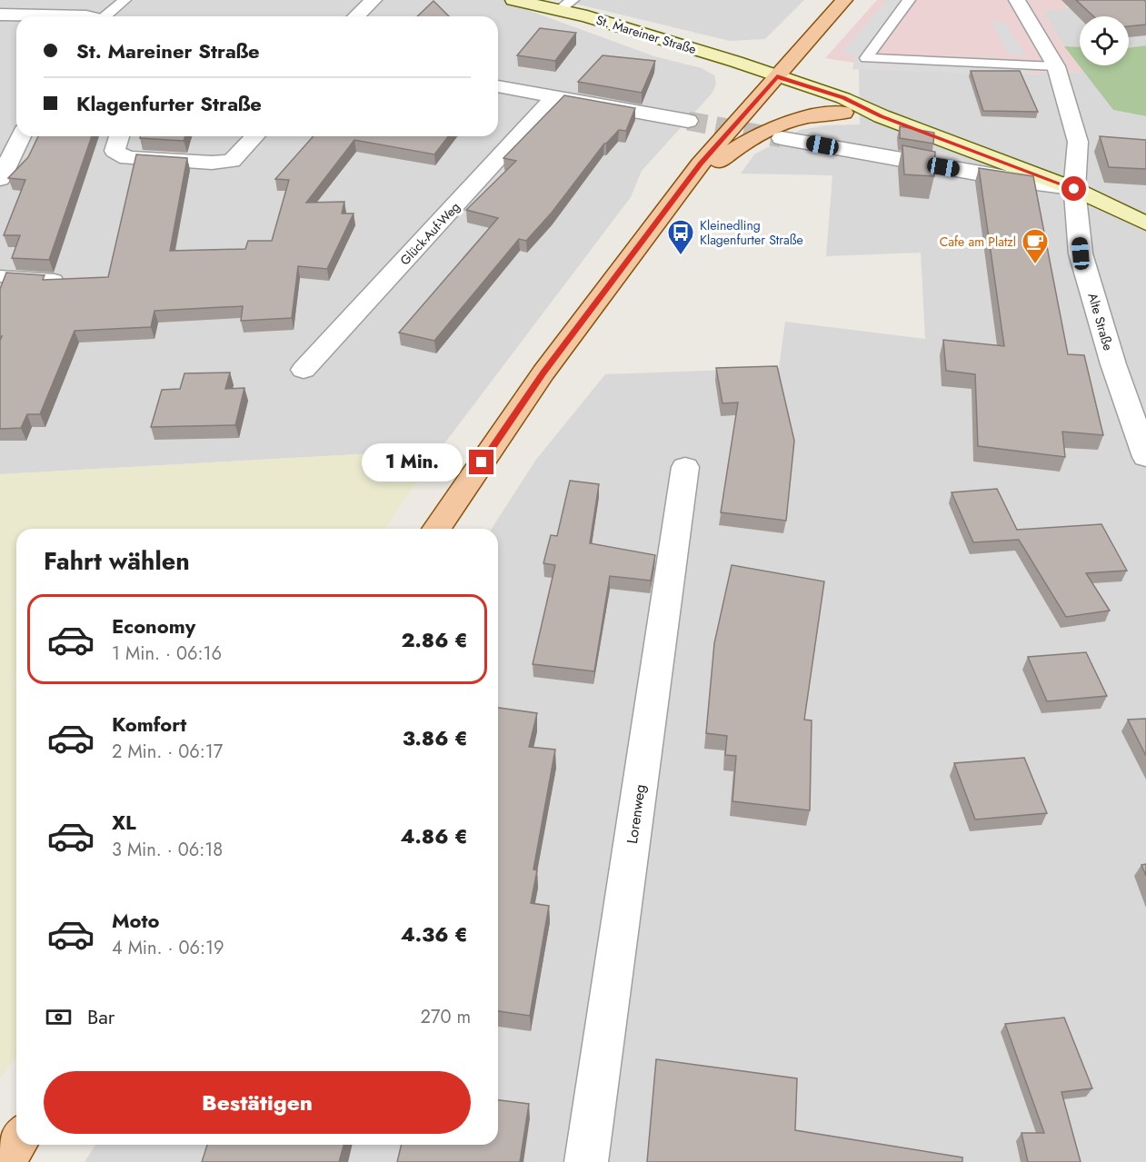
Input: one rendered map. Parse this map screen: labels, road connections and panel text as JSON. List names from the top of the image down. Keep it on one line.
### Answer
{"streets":{"street":["St. Mareiner Straße","Glück-Auf-Weg","Alte Straße","Lorenweg"]},"places":{"bus stop":["Kleinedling Klagenfurter Straße"],"cafe":["Cafe am Platzl"]},"page":{"banner":["St. Mareiner Straße","Klagenfurter Straße"],"bubble":"1 Min.","heading":"Fahrt wählen","list":[{"name":"Economy","note":"1 Min. · 06:16","value":"2.86 €"},{"name":"Komfort","note":"2 Min. · 06:17","value":"3.86 €"},{"name":"XL","note":"3 Min. · 06:18","value":"4.86 €"},{"name":"Moto","note":"4 Min. · 06:19","value":"4.36 €"}],"pay":["Bar","270 m"],"buttons":"Bestätigen"}}
